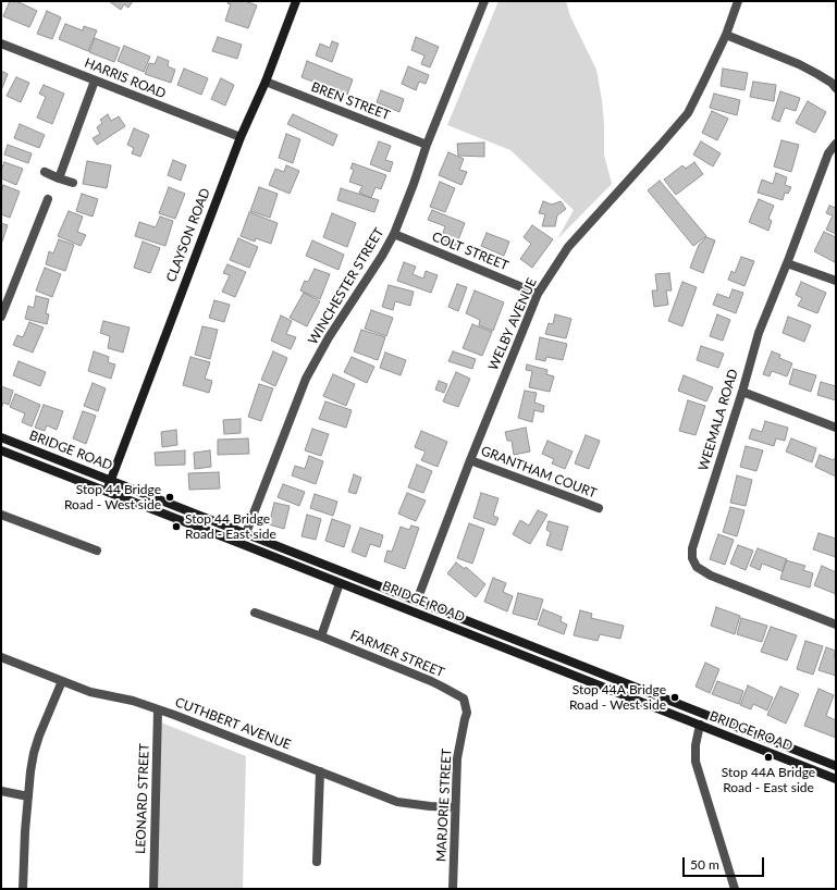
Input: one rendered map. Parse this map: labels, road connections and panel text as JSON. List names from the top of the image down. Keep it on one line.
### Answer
{"streets":{"main road":["CLAYSON ROAD","BRIDGE ROAD"],"street":["HARRIS ROAD","BREN STREET","COLT STREET","WINCHESTER STREET","WELBY AVENUE","WEEMALA ROAD","GRANTHAM COURT","FARMER STREET","CUTHBERT AVENUE","LEONARD STREET","MARJORIE STREET"]},"crossings":[["HARRIS ROAD","CLAYSON ROAD"],["BREN STREET","CLAYSON ROAD"],["BREN STREET","WINCHESTER STREET"],["CLAYSON ROAD","BRIDGE ROAD"],["COLT STREET","WINCHESTER STREET"],["COLT STREET","WELBY AVENUE"],["WINCHESTER STREET","BRIDGE ROAD"],["WELBY AVENUE","BRIDGE ROAD"],["WELBY AVENUE","GRANTHAM COURT"],["FARMER STREET","MARJORIE STREET"],["CUTHBERT AVENUE","LEONARD STREET"],["CUTHBERT AVENUE","MARJORIE STREET"]],"places":["Stop 44 Bridge Road - West side","Stop 44 Bridge Road - East side","Stop 44A Bridge Road - West side","Stop 44A Bridge Road - East side"],"scale_bar":"50 m"}
